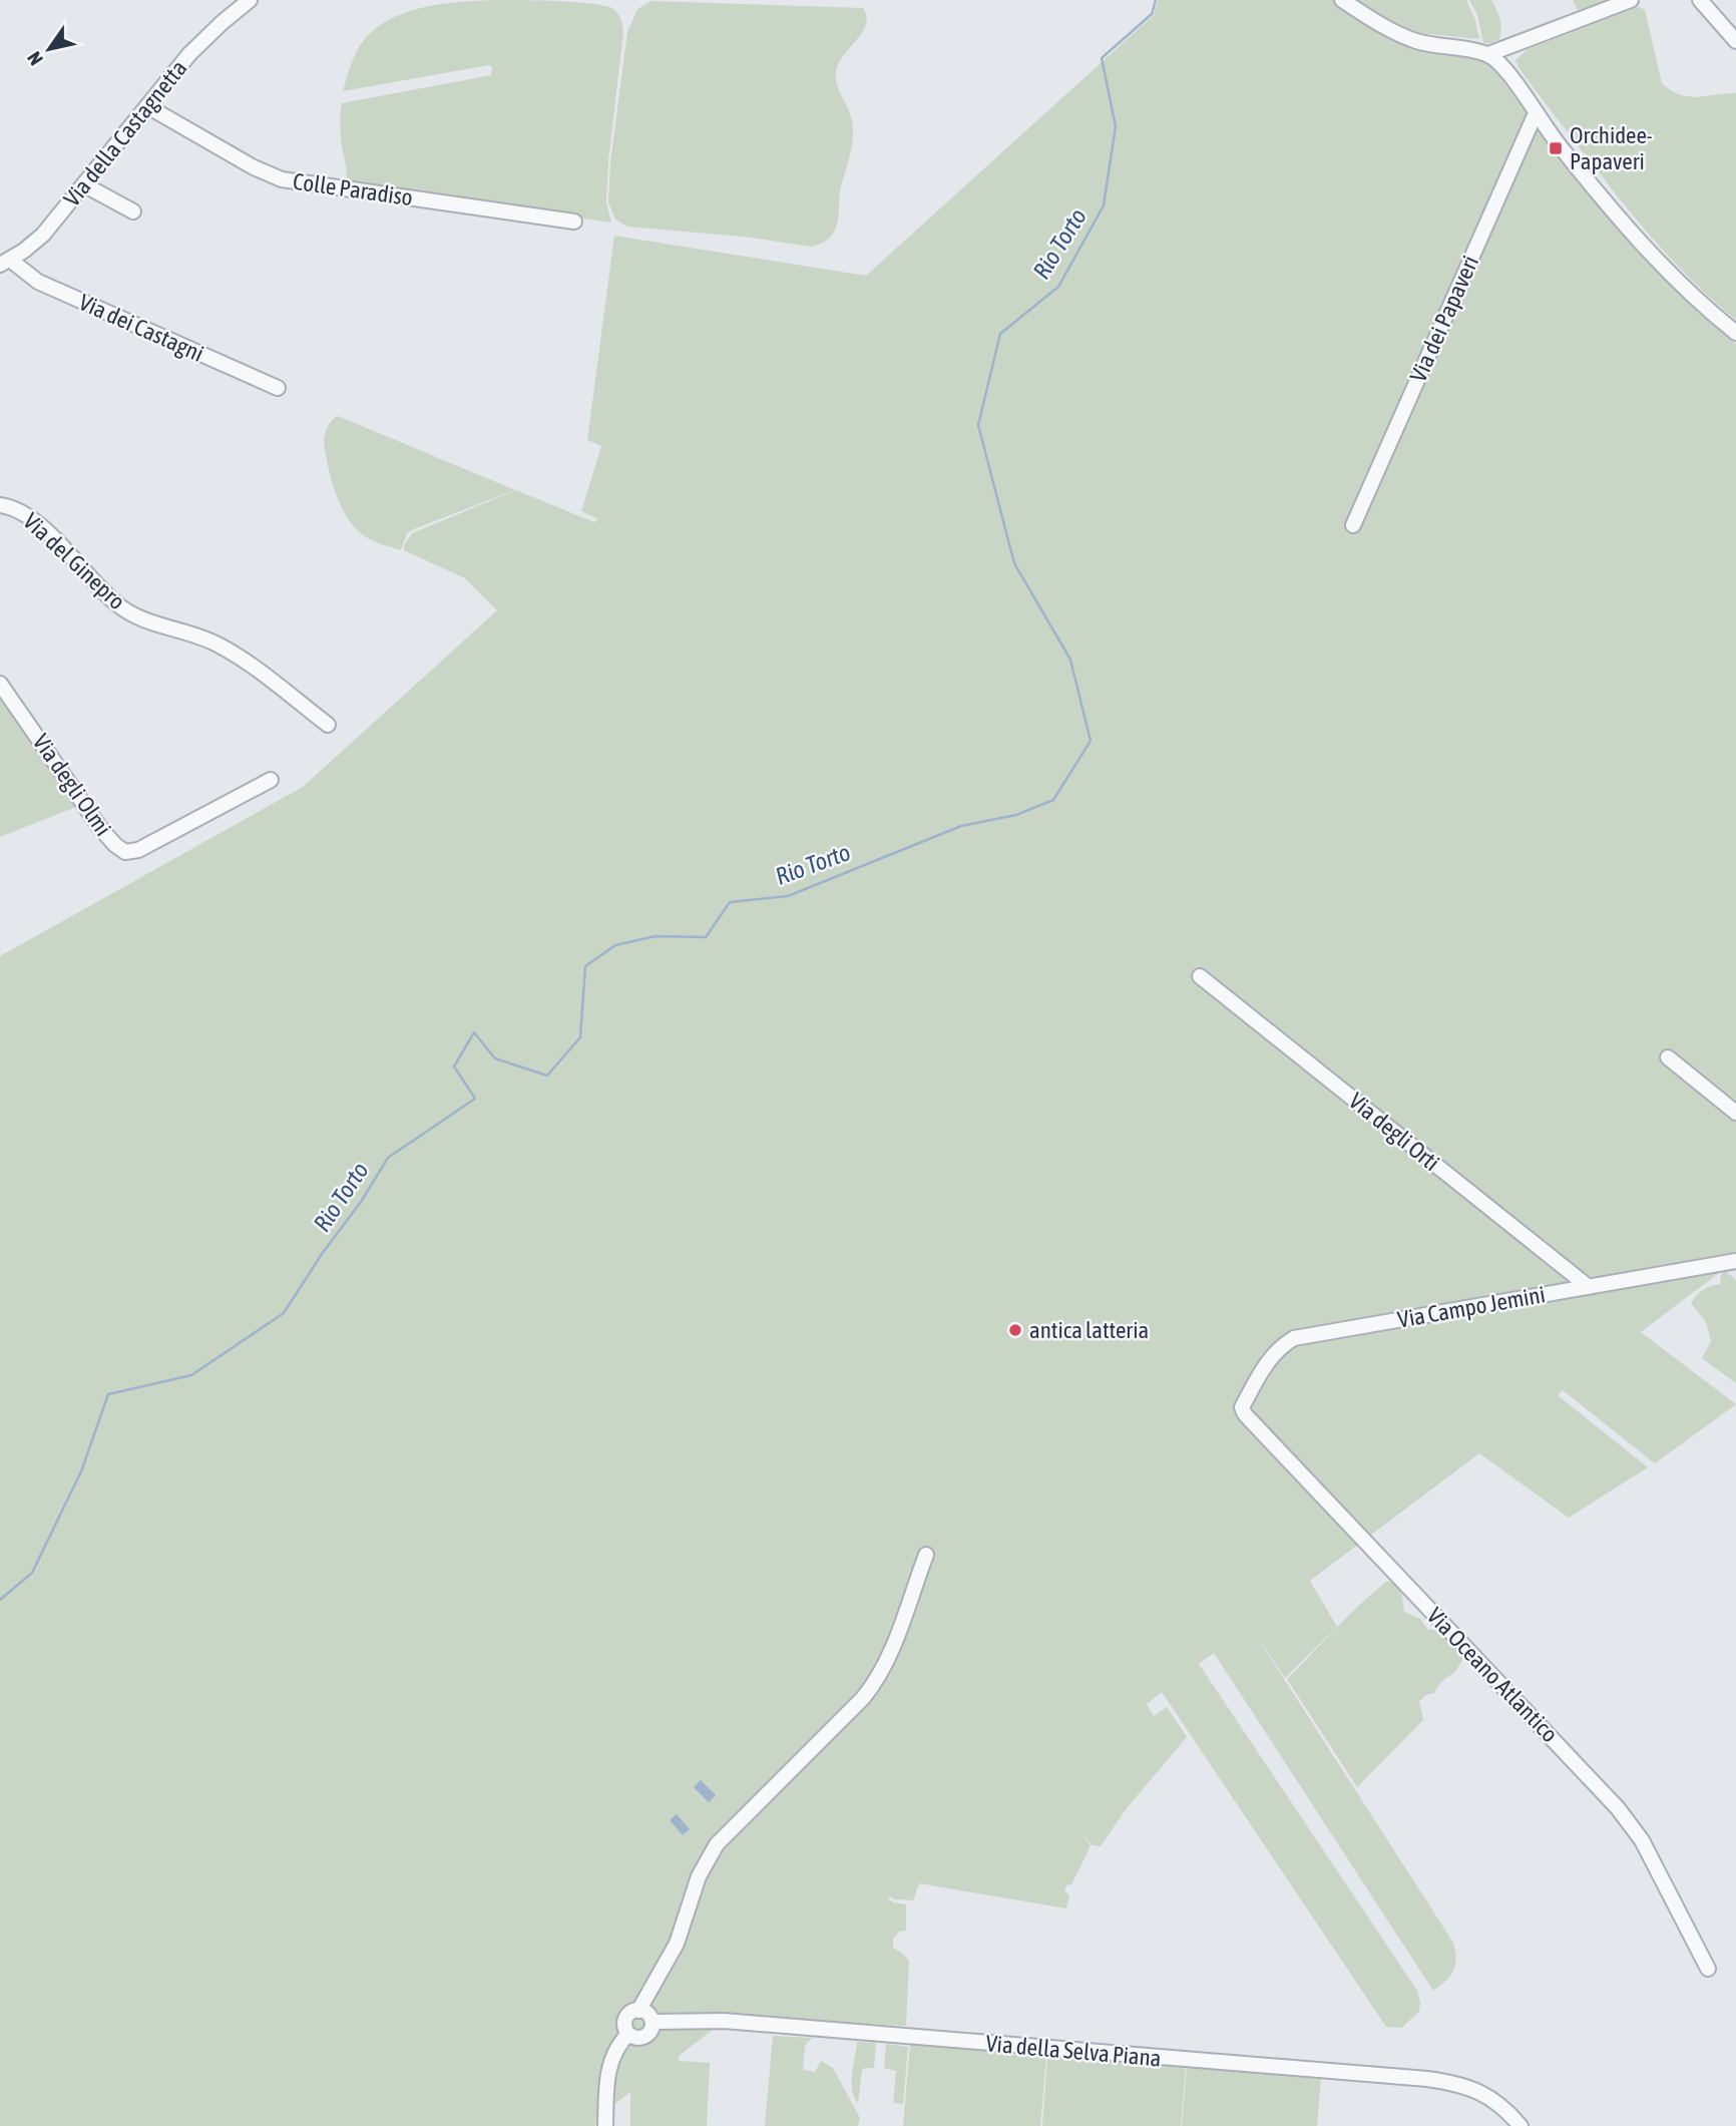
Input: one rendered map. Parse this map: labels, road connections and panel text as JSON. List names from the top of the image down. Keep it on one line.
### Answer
{"streets":{"street":["Via della Castagnetta","Colle Paradiso","Via dei Papaveri","Via dei Castagni","Via del Ginepro","Via degli Olmi","Via degli Orti","Via Campo Jemini","Via Oceano Atlantico","Via della Selva Piana"]},"crossings":[["Via della Castagnetta","Colle Paradiso"],["Via della Castagnetta","Via dei Castagni"],["Via degli Orti","Via Campo Jemini"],["Via Campo Jemini","Via Oceano Atlantico"]],"water":["Rio Torto"],"places":{"transit":["Orchidee- Papaveri"],"other":["antica latteria"]},"north":"bottom left"}
